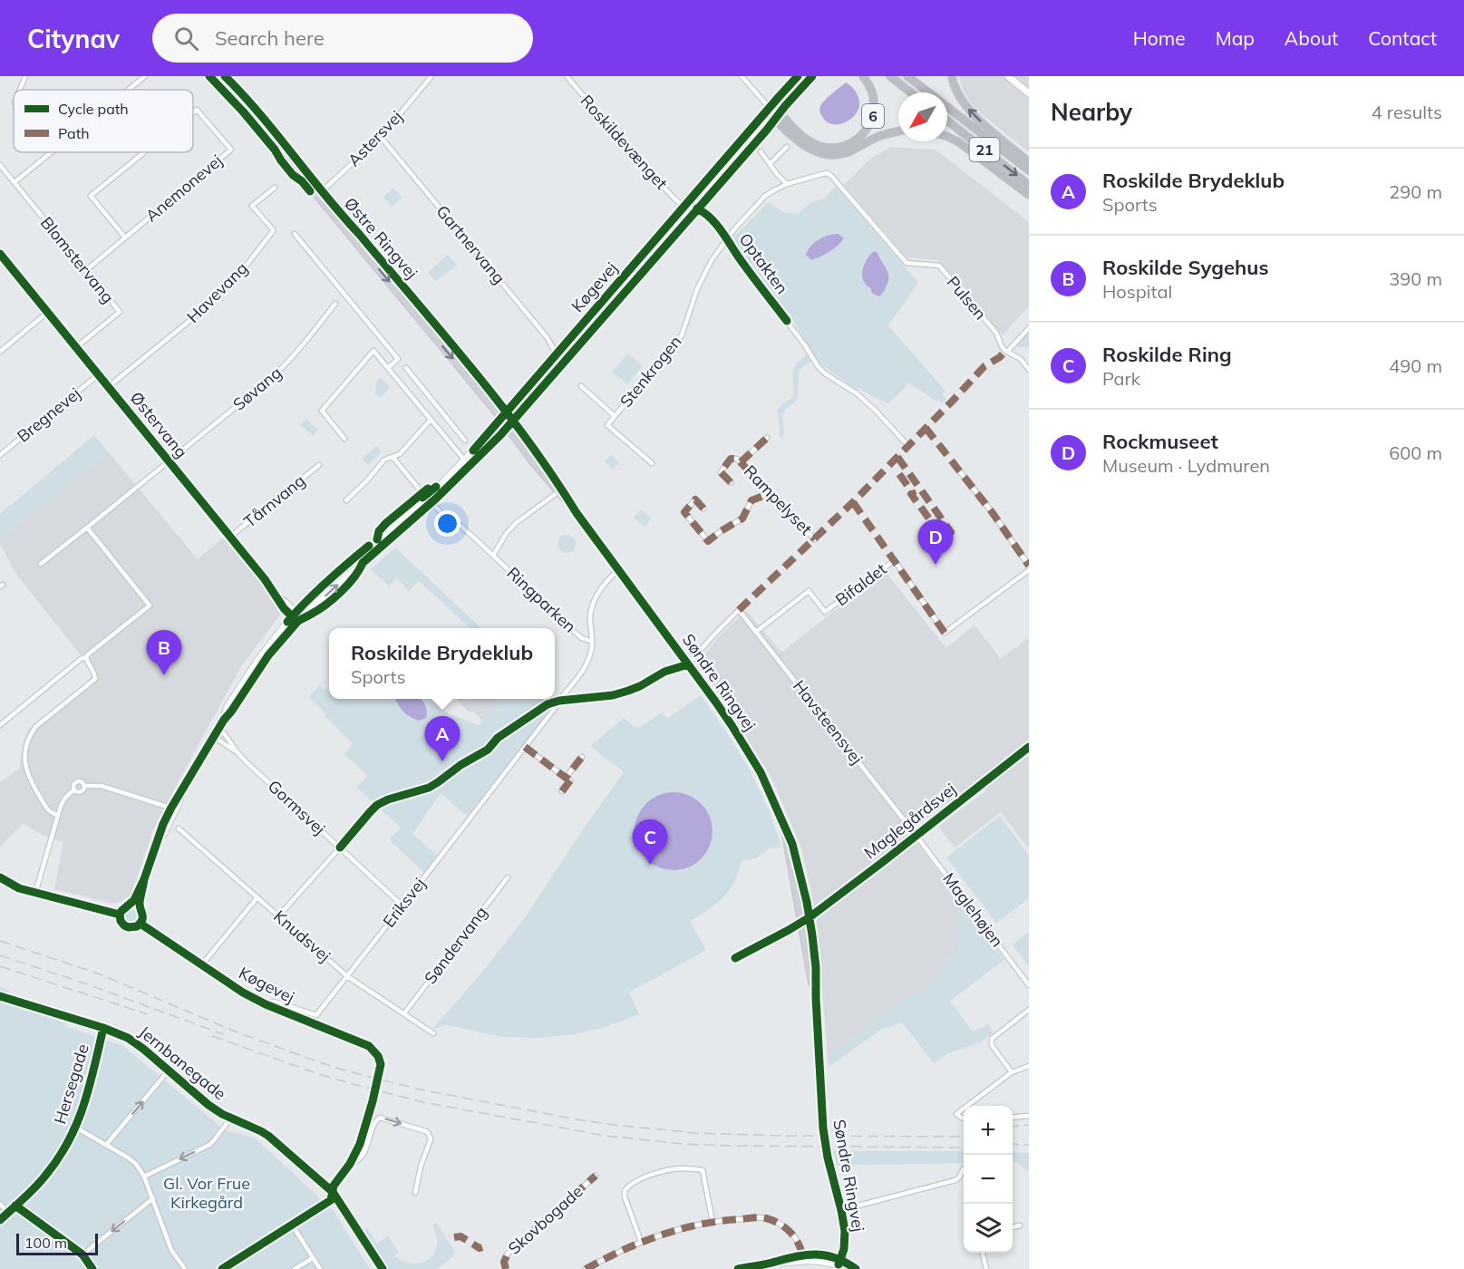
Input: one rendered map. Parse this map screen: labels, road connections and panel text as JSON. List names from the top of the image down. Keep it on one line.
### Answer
{"streets":{"highway":["6","21"],"main road":["Østre Ringvej","Køgevej","Søndre Ringvej"],"street":["Astersvej","Roskildevænget","Anemonevej","Gartnervang","Blomstervang","Optakten","Havevang","Pulsen","Stenkrogen","Søvang","Bregnevej","Østervang","Rampelyset","Tårnvang","Bifaldet","Ringparken","Havsteensvej","Gormsvej","Maglegårdsvej","Eriksvej","Maglehøjen","Knudsvej","Søndervang","Jernbanegade","Hersegade","Skovbogade"]},"crossings":[["6","Køgevej"],["Astersvej","Østre Ringvej"],["Astersvej","Gartnervang"],["Roskildevænget","Køgevej"],["Anemonevej","Blomstervang"],["Østre Ringvej","Køgevej"],["Østre Ringvej","Søndre Ringvej"],["Gartnervang","Køgevej"],["Blomstervang","Østervang"],["Optakten","Køgevej"],["Optakten","Pulsen"],["Optakten","Stenkrogen"],["Køgevej","Østervang"],["Køgevej","Ringparken"],["Køgevej","Søndre Ringvej"],["Køgevej","Gormsvej"],["Køgevej","Eriksvej"],["Havevang","Østervang"],["Søvang","Østervang"],["Bregnevej","Østervang"],["Østervang","Tårnvang"],["Bifaldet","Havsteensvej"],["Ringparken","Søndre Ringvej"],["Søndre Ringvej","Havsteensvej"],["Søndre Ringvej","Maglegårdsvej"],["Havsteensvej","Maglegårdsvej"],["Havsteensvej","Maglehøjen"],["Gormsvej","Eriksvej"],["Maglegårdsvej","Maglehøjen"],["Eriksvej","Knudsvej"],["Knudsvej","Søndervang"],["Jernbanegade","Hersegade"]],"parks":["Gl. Vor Frue Kirkegård"],"legend":["Cycle path","Path"],"scale_bar":"100 m","north":"bottom left","page":{"header":"Citynav","search":"Search here","nav":["Home","Map","About","Contact"],"heading":["Nearby","4 results"],"list":[{"mark":"A","name":"Roskilde Brydeklub","note":"Sports","value":"290 m"},{"mark":"B","name":"Roskilde Sygehus","note":"Hospital","value":"390 m"},{"mark":"C","name":"Roskilde Ring","note":"Park","value":"490 m"},{"mark":"D","name":"Rockmuseet","note":"Museum · Lydmuren","value":"600 m"}],"pins":["D","B","A","C"],"popup":["Roskilde Brydeklub","Sports"],"map_buttons":["+","−"],"scale":"100 m"}}
